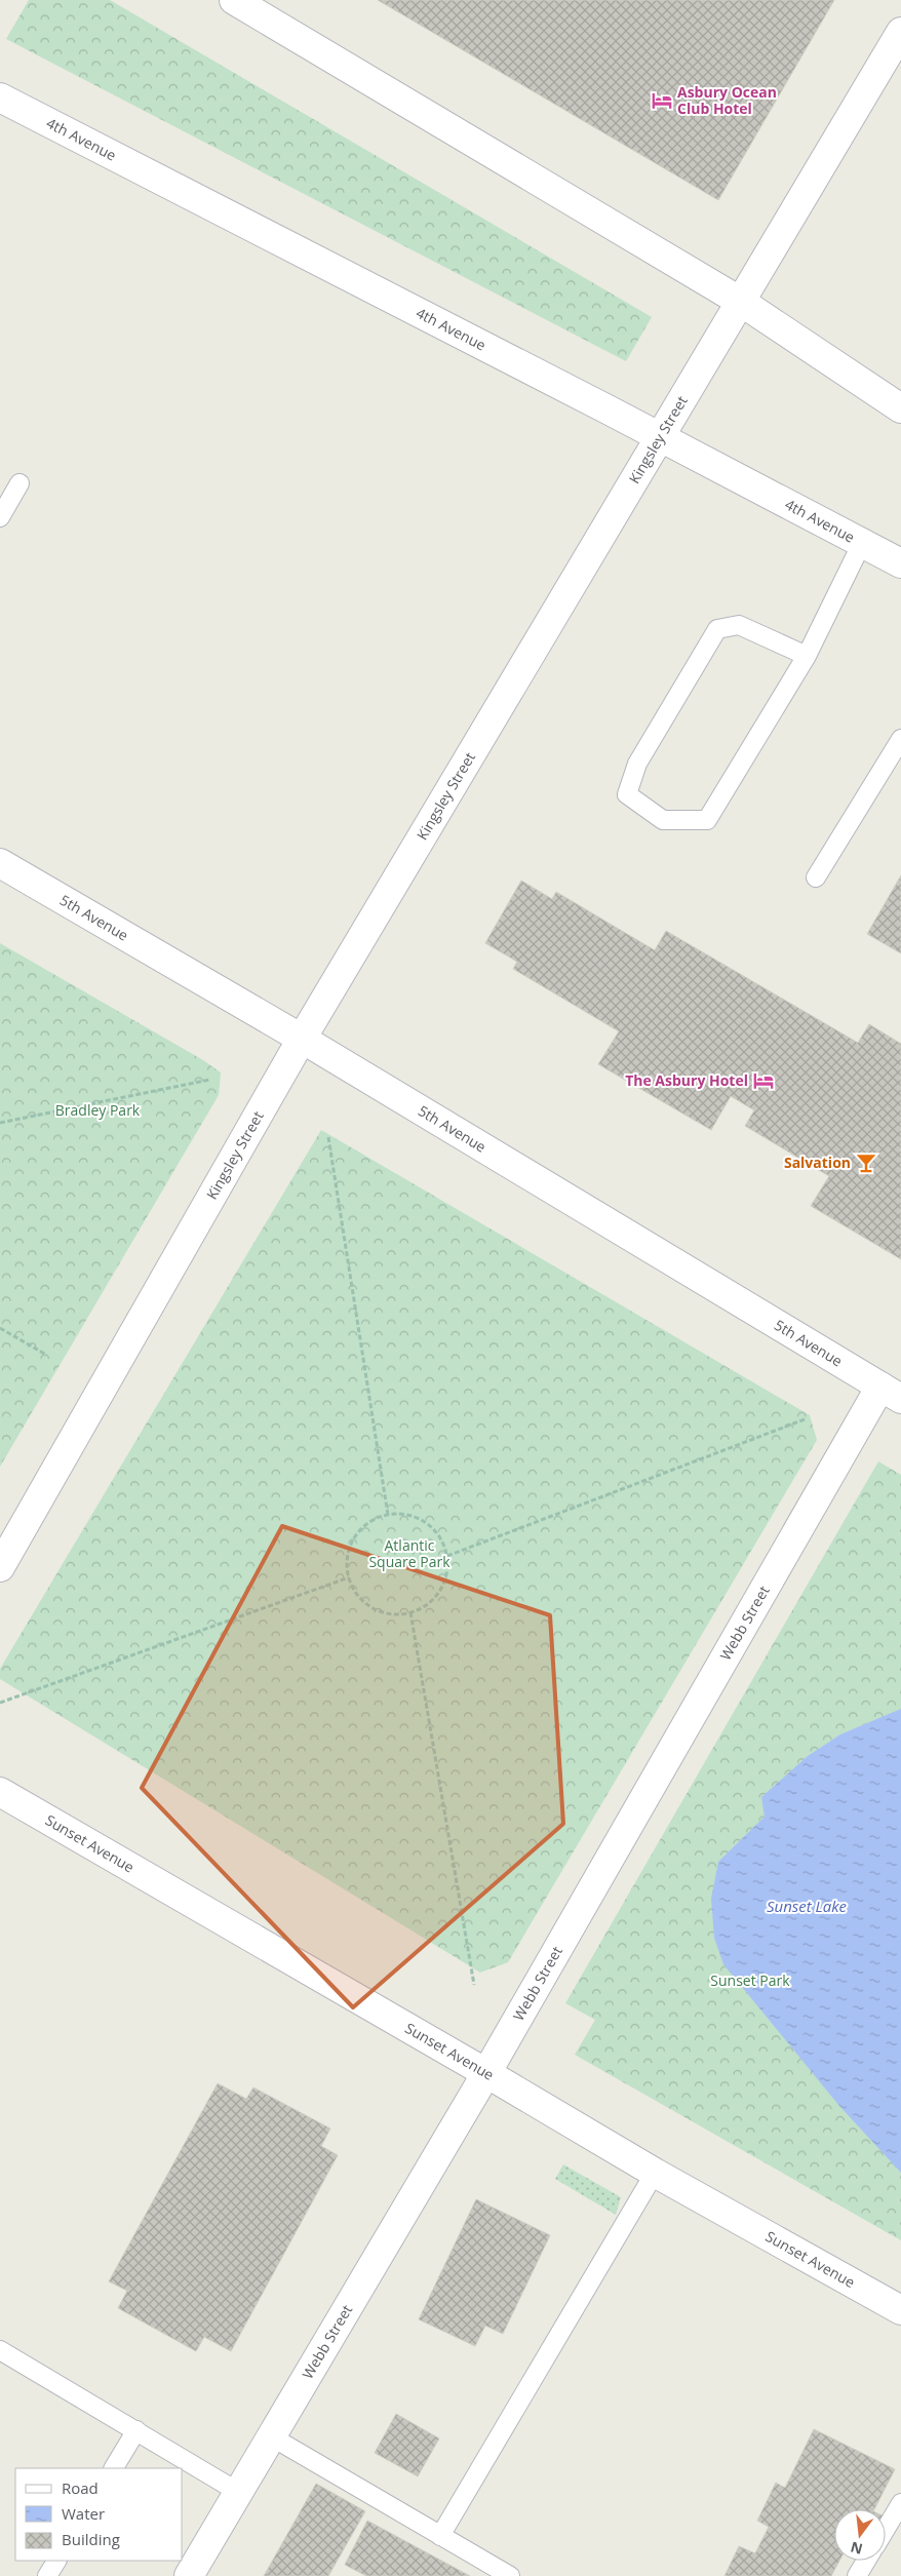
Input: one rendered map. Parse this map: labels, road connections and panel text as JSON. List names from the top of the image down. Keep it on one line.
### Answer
{"streets":{"street":["4th Avenue","Kingsley Street","5th Avenue","Webb Street","Sunset Avenue"]},"crossings":[["4th Avenue","Kingsley Street"],["Kingsley Street","5th Avenue"],["5th Avenue","Webb Street"],["Webb Street","Sunset Avenue"]],"water":["Sunset Lake"],"parks":["Bradley Park","Atlantic Square Park","Sunset Park"],"places":{"hotel":["Asbury Ocean Club Hotel","The Asbury Hotel"],"bar":["Salvation"]},"legend":["Road","Water","Building"],"north":"bottom"}
